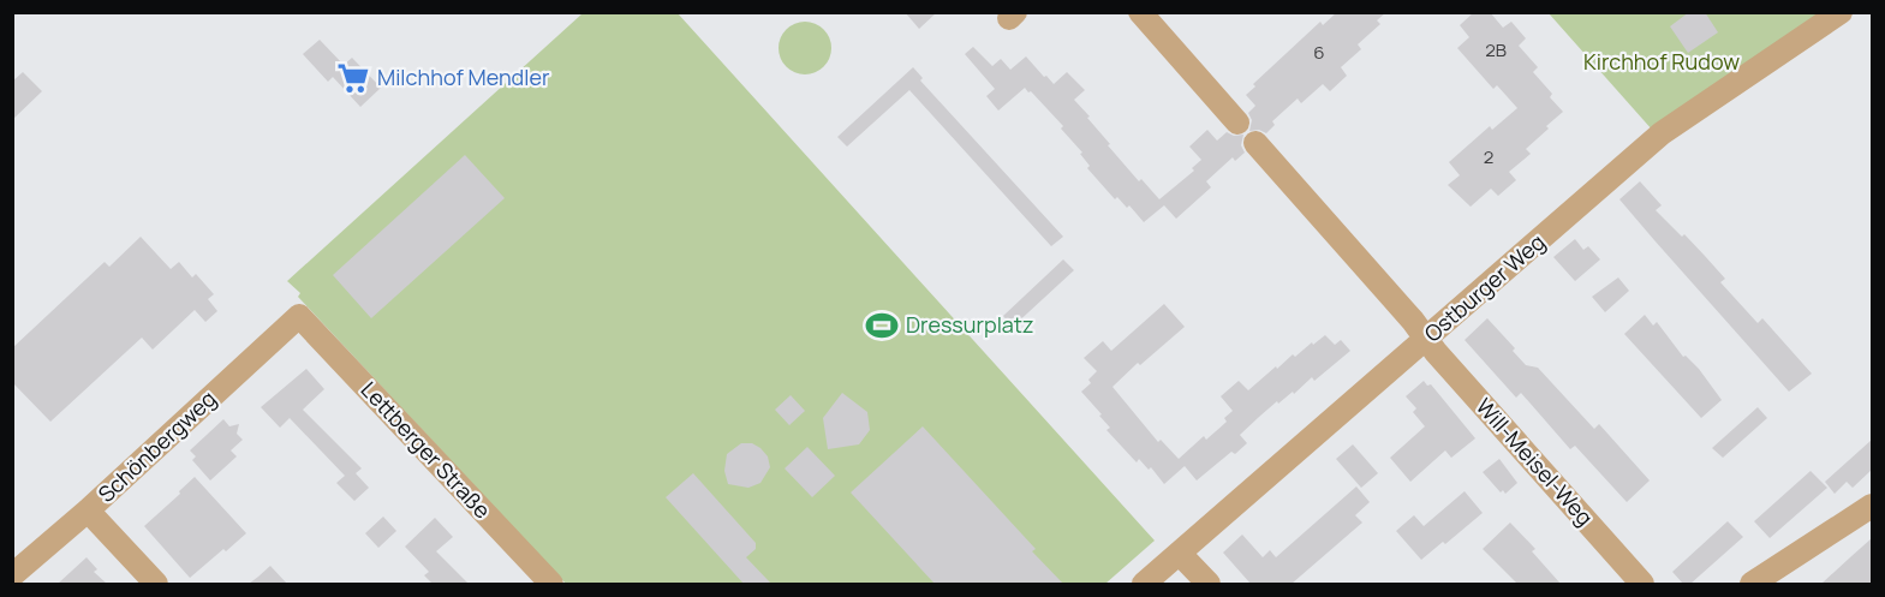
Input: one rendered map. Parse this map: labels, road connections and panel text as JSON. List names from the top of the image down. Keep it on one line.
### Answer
{"streets":{"street":["Ostburger Weg","Schönbergweg","Lettberger Straße","Will-Meisel-Weg"]},"crossings":[["Ostburger Weg","Will-Meisel-Weg"],["Schönbergweg","Lettberger Straße"]],"parks":["Kirchhof Rudow"],"places":{"supermarket":["Milchhof Mendler"],"sports":["Dressurplatz"]},"house_numbers":["2B","6","2"]}
